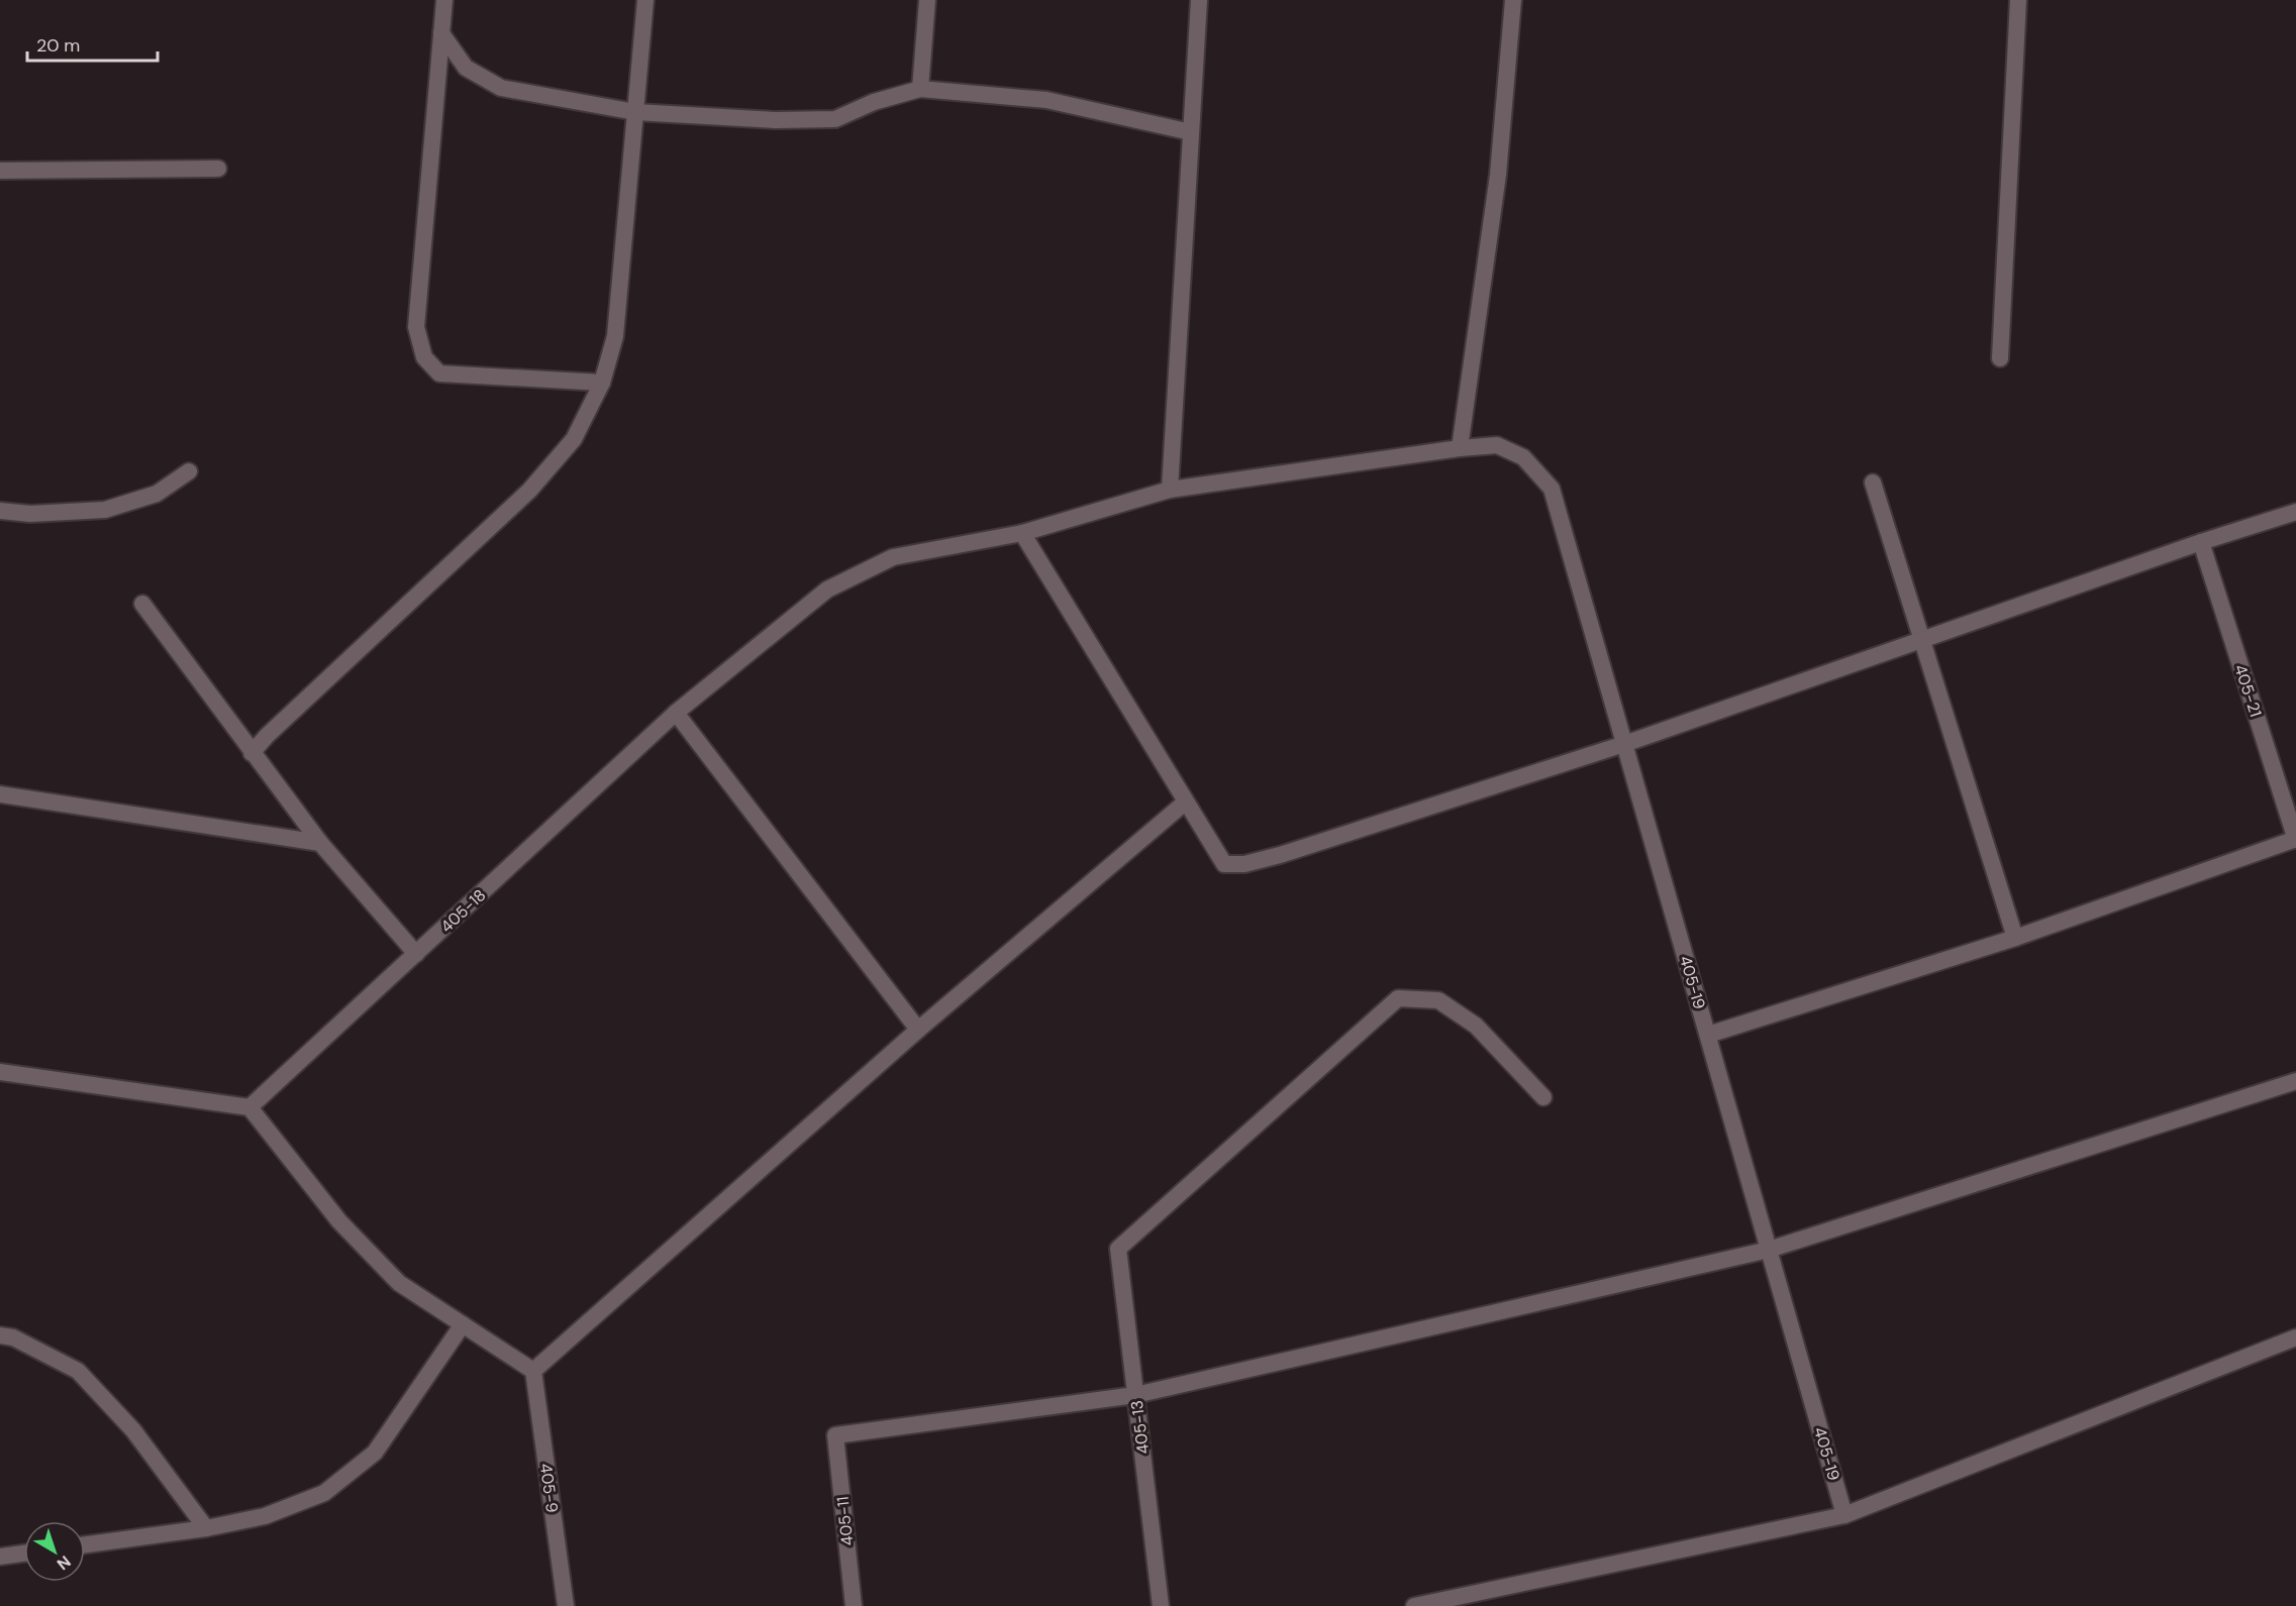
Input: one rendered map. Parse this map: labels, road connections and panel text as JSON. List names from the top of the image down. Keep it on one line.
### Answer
{"streets":{"street":["405-21","405-18","405-19","405-13","405-9","405-11"]},"crossings":[["405-18","405-19"],["405-13","405-11"]],"scale_bar":"20 m","north":"bottom right"}
